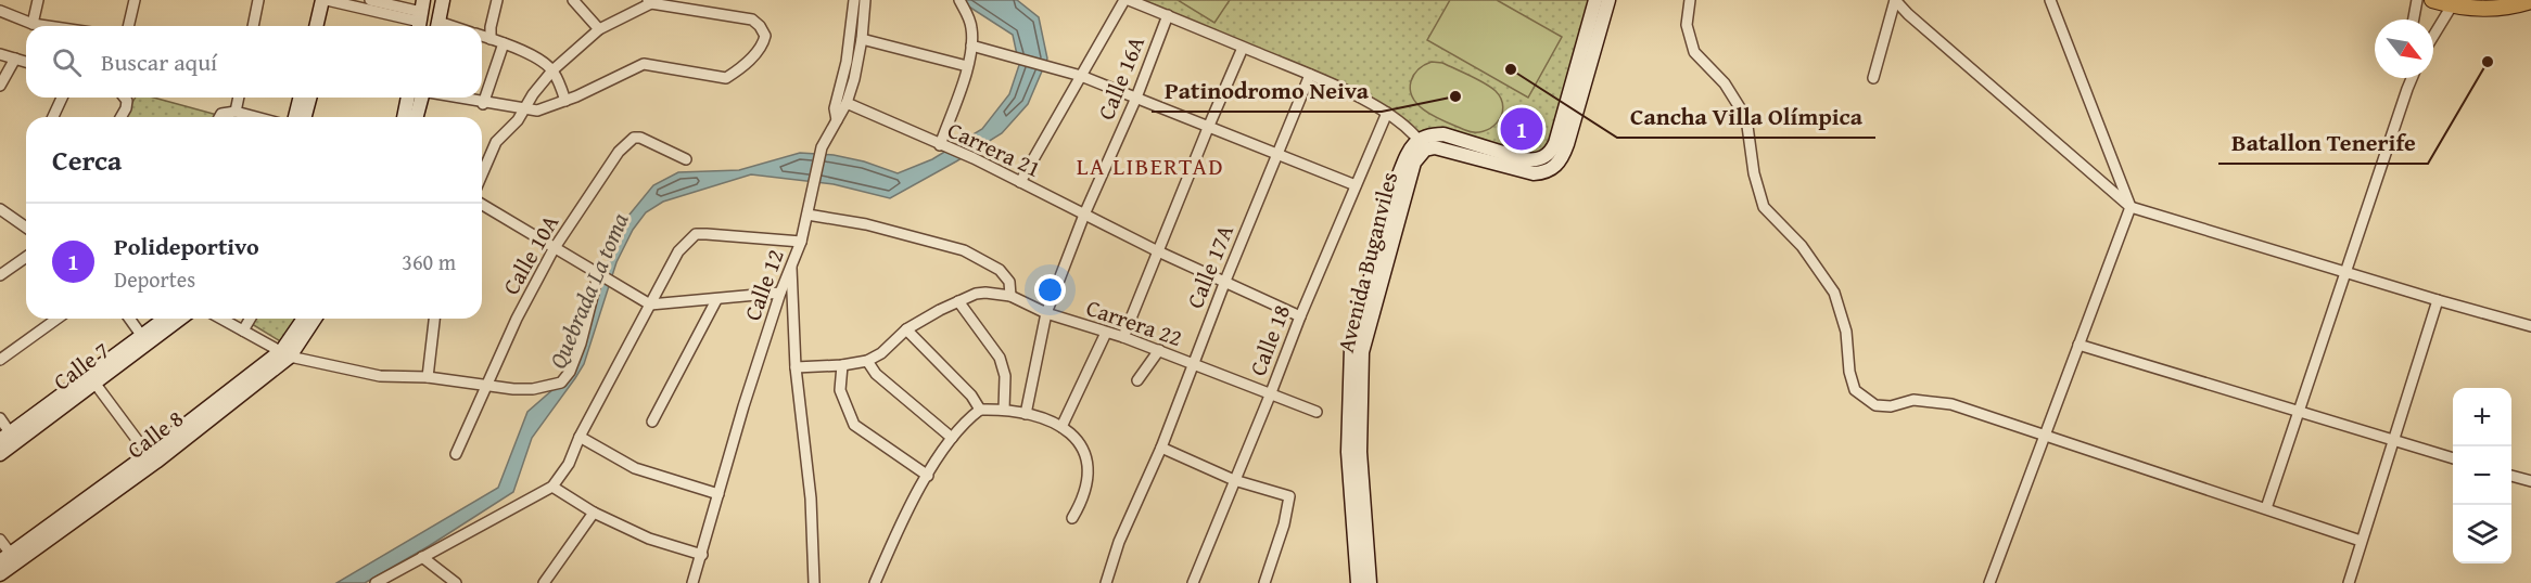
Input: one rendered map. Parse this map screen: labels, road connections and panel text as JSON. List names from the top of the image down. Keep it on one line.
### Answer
{"streets":{"main road":["Avenida Buganviles","Calle 7","Calle 8"],"street":["Calle 16A","Carrera 21","Calle 10A","Calle 17A","Calle 12","Carrera 22","Calle 18"]},"crossings":[["Calle 16A","Carrera 21"],["Calle 16A","Carrera 22"],["Carrera 21","Calle 17A"],["Carrera 21","Calle 12"],["Carrera 21","Calle 18"],["Calle 17A","Carrera 22"],["Carrera 22","Calle 18"]],"districts":["LA LIBERTAD"],"water":["Quebrada La toma"],"places":["Batallon Tenerife","Cancha Villa Olímpica","Patinodromo Neiva"],"north":"bottom right","page":{"search":"Buscar aquí","pins":"1","heading":"Cerca","list":[{"mark":"1","name":"Polideportivo","note":"Deportes","value":"360 m"}],"map_buttons":["+","−"]}}
